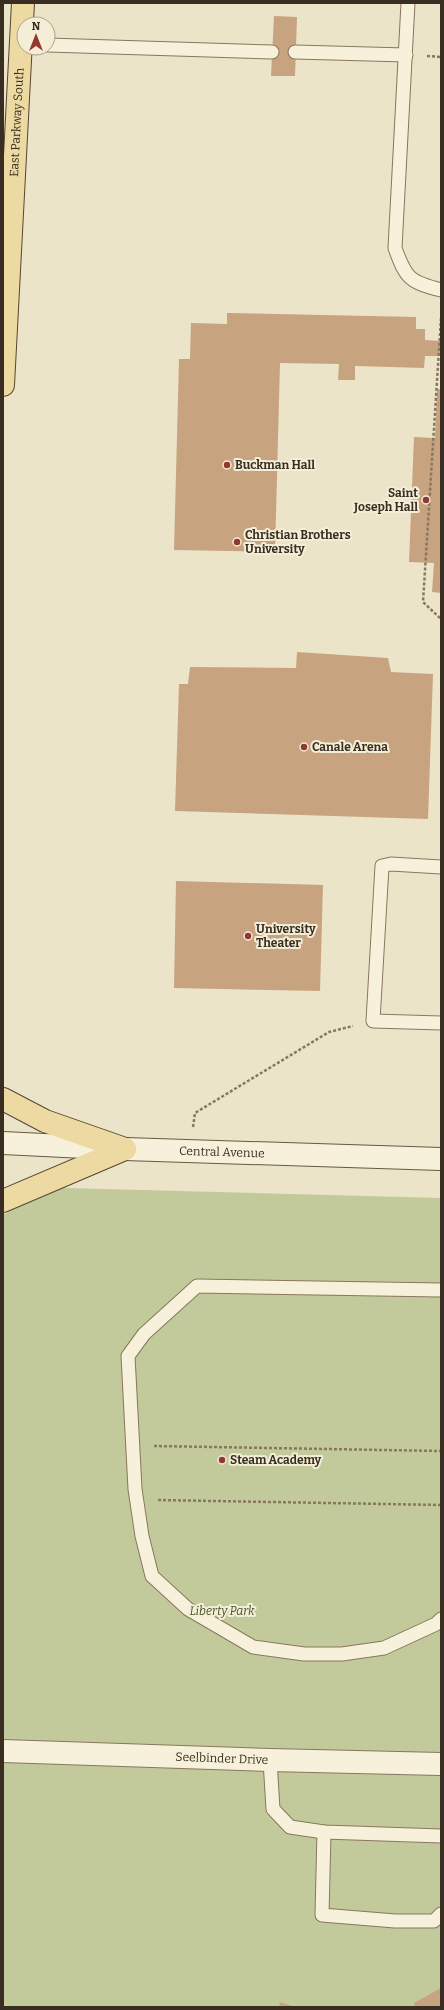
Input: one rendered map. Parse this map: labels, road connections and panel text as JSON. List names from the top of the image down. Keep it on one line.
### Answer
{"streets":{"main road":["East Parkway South","Central Avenue","Seelbinder Drive"]},"parks":["Liberty Park"],"places":["Buckman Hall","Saint Joseph Hall","Christian Brothers University","Canale Arena","University Theater","Steam Academy"],"north":"top"}
